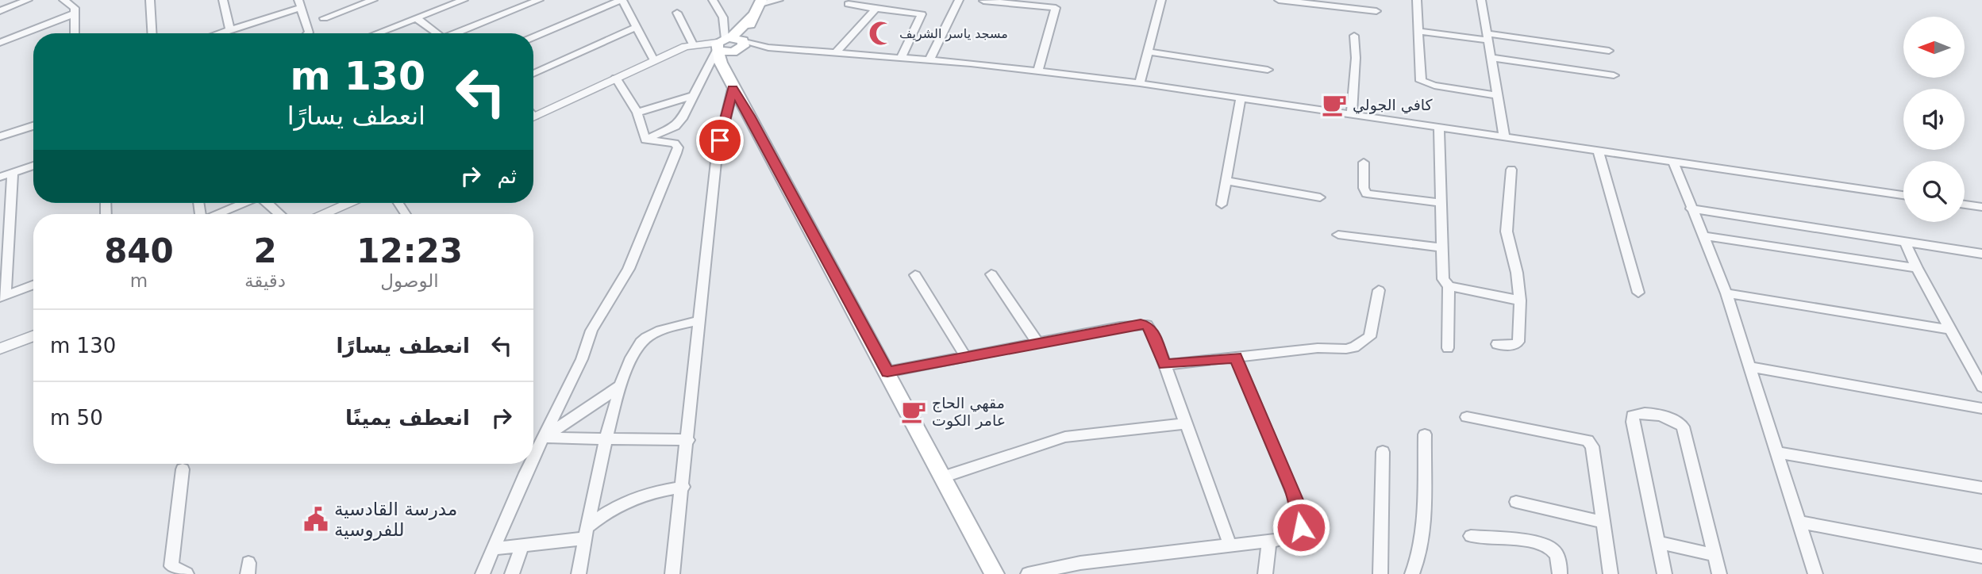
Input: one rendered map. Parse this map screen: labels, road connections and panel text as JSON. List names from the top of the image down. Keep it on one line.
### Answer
{"places":{"mosque":["مسجد ياسر الشريف"],"cafe":["كافي الجولي","مقهي الحاج عامر الكوت"],"public building":["مدرسة القادسية للفروسية"]},"north":"left","page":{"turn":["130 m","انعطف يسارًا"],"then":"ثم","eta":["12:23","الوصول","2","دقيقة","840","m"],"list":[{"name":"انعطف يسارًا","value":"130 m"},{"name":"انعطف يمينًا","value":"50 m"}]}}
